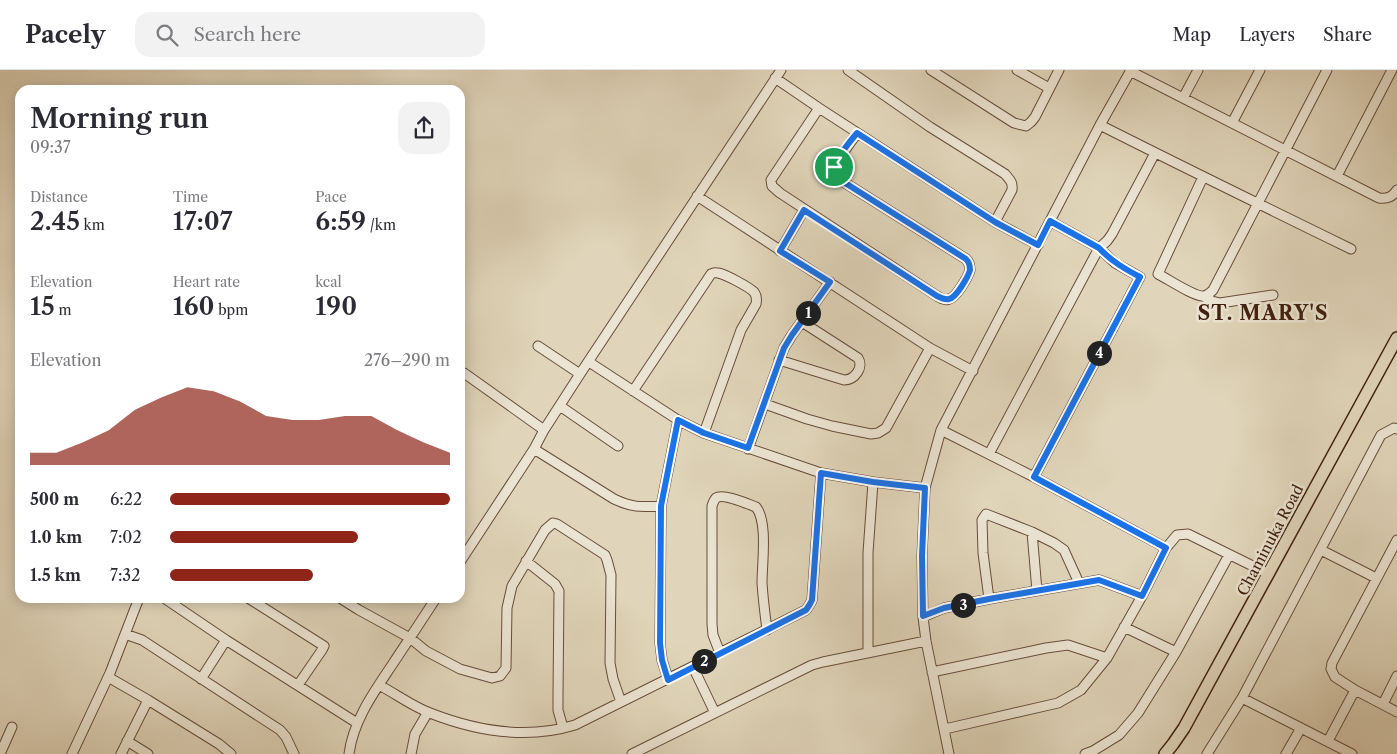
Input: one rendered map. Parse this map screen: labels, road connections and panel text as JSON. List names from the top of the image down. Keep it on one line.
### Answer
{"streets":{"main road":["Chaminuka Road"]},"districts":["ST. MARY'S"],"page":{"header":"Pacely","search":"Search here","nav":["Map","Layers","Share"],"heading":["Morning run","09:37"],"stats":[["Distance","2.45 km"],["Time","17:07"],["Pace","6:59 /km"],["Elevation","15 m"],["Heart rate","160 bpm"],["kcal","190"]],"pins":["1","4","3","2"],"chart":["Elevation","276–290 m"],"list":[{"name":"500 m","note":"6:22"},{"name":"1.0 km","note":"7:02"},{"name":"1.5 km","note":"7:32"}]}}
